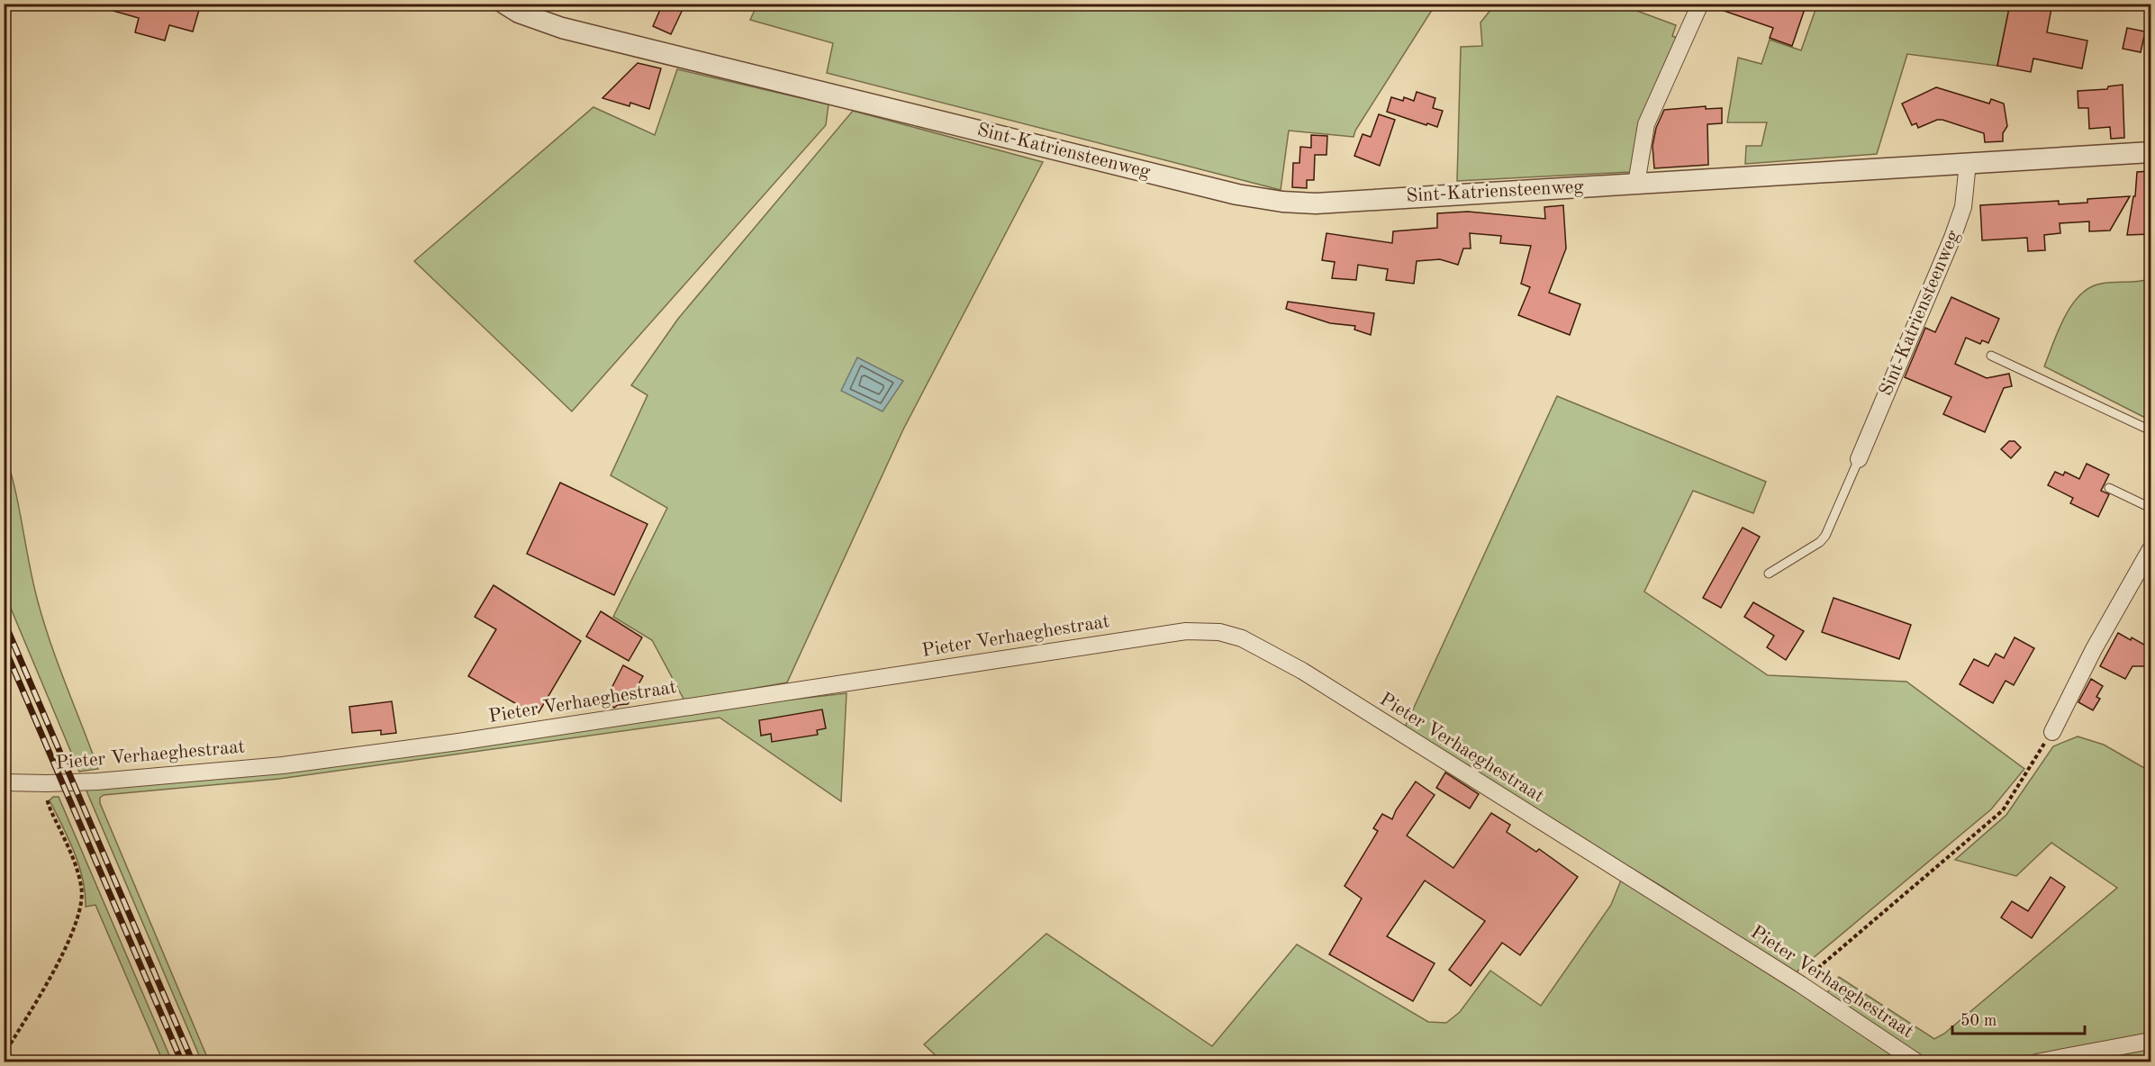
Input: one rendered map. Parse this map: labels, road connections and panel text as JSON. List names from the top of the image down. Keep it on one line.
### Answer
{"streets":{"street":["Sint-Katriensteenweg","Pieter Verhaeghestraat"]},"scale_bar":"50 m"}
